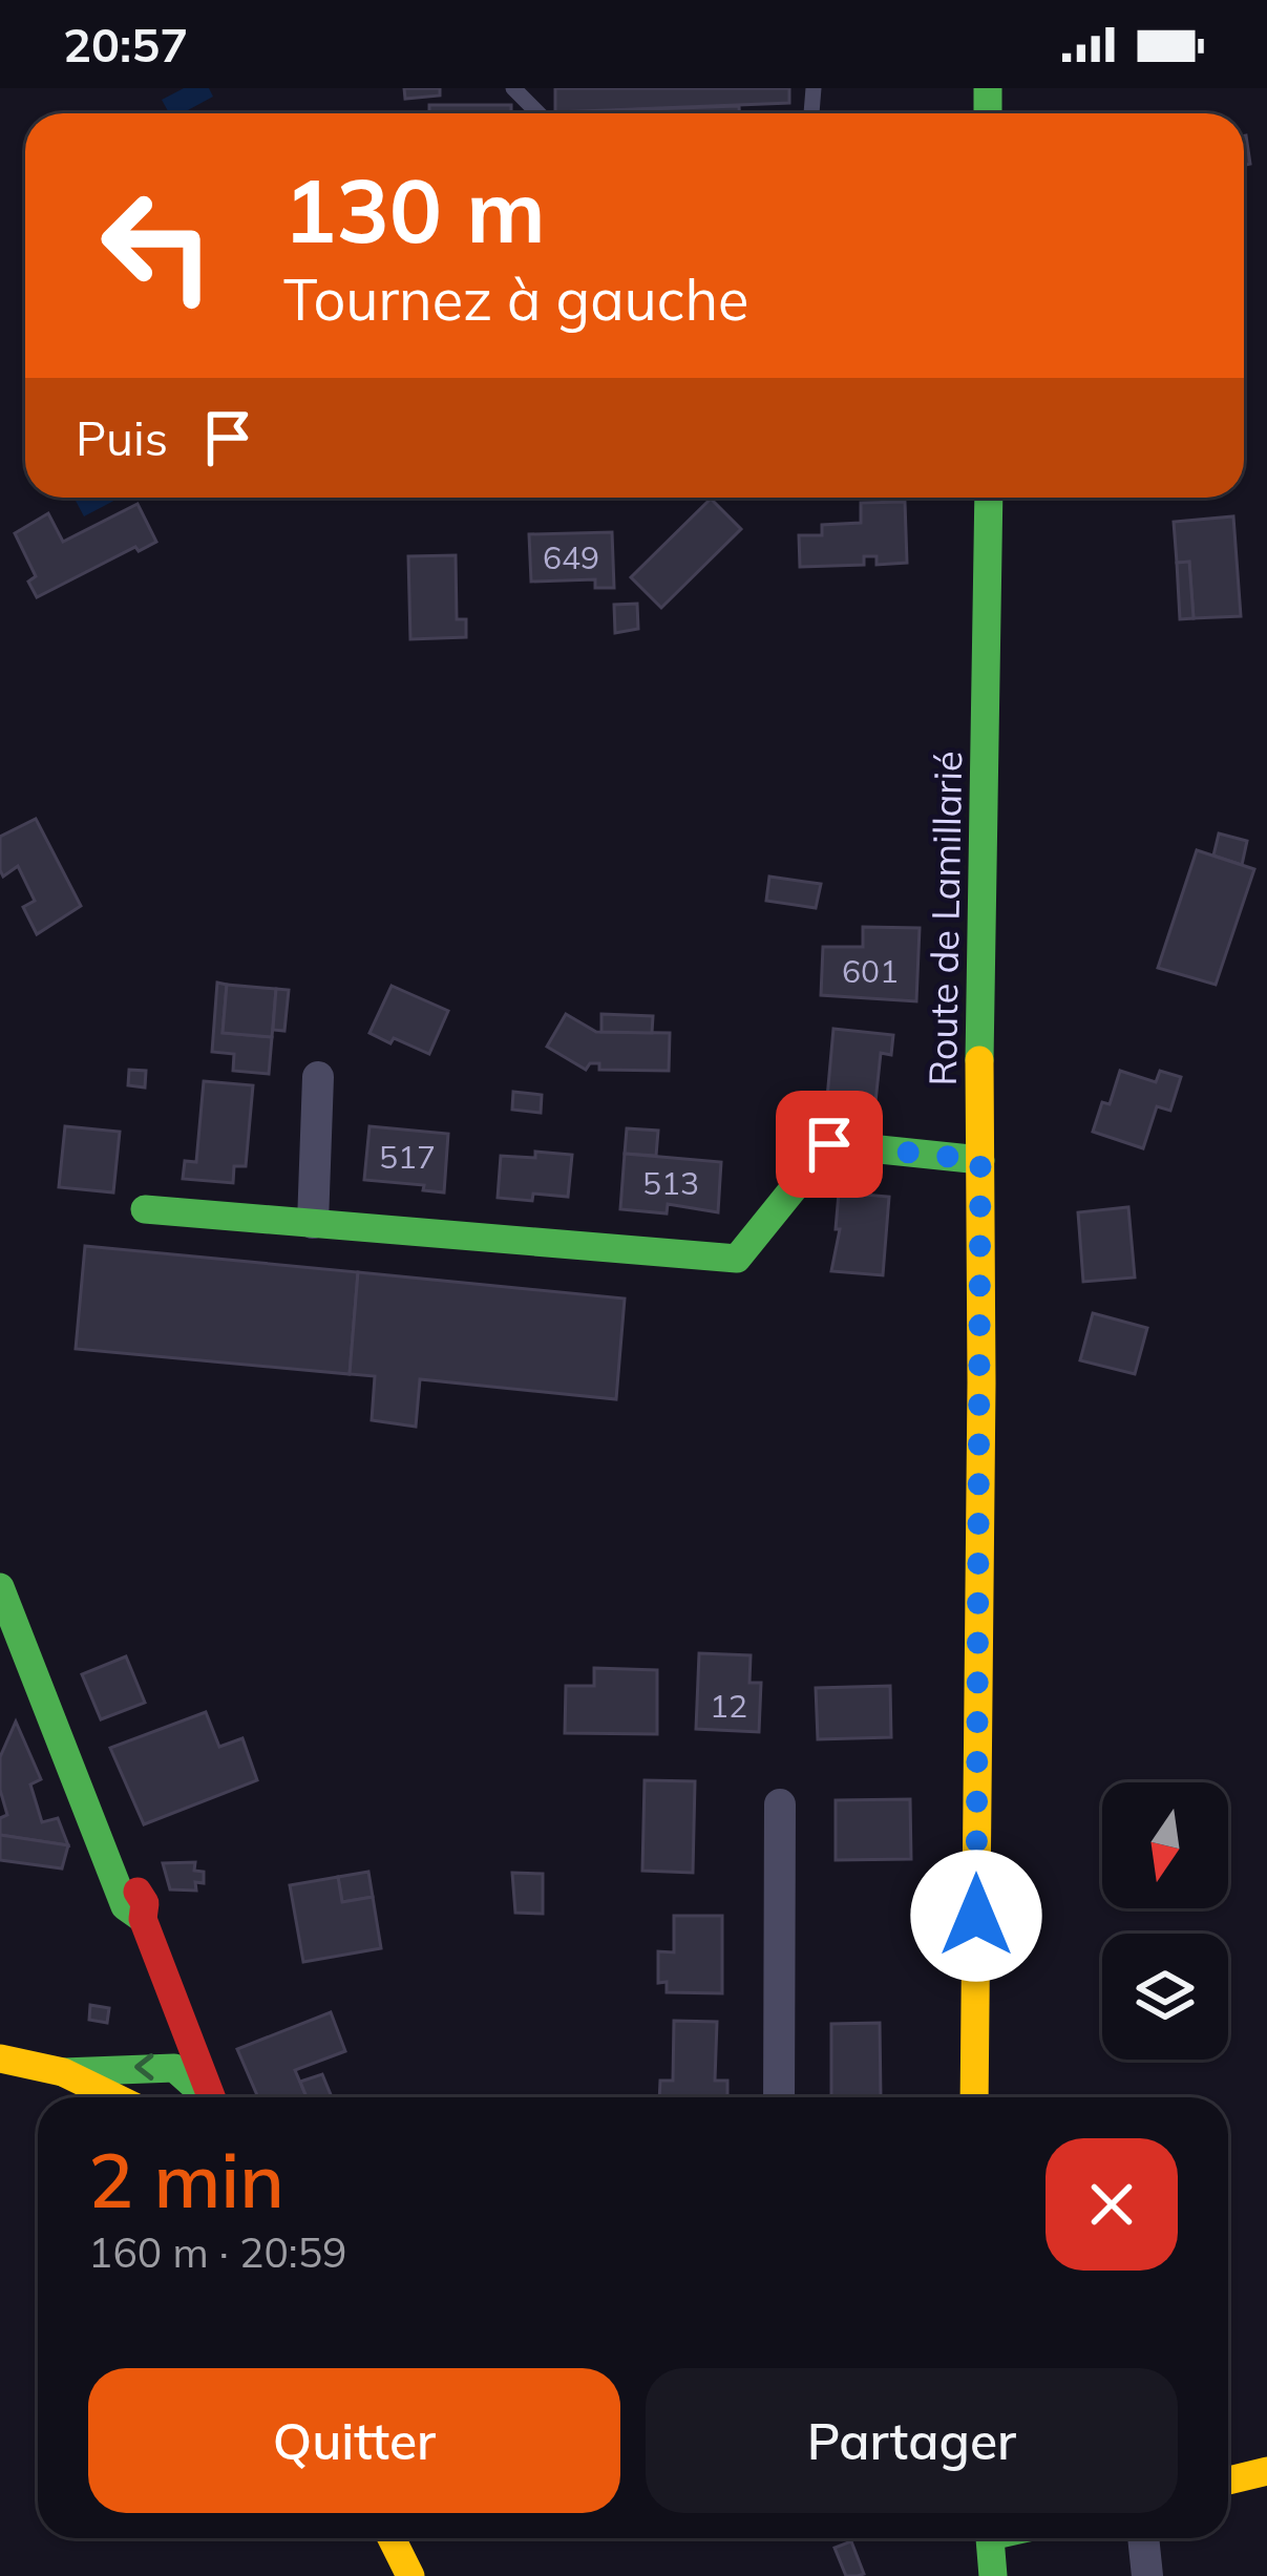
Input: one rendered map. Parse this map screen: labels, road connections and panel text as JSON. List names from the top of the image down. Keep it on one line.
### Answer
{"streets":{"main road":["Route de Lamillarié"]},"house_numbers":["649","601","517","513","12"],"north":"bottom","page":{"status":"20:57","turn":["130 m","Tournez à gauche"],"then":"Puis","heading":["2 min","160 m · 20:59"],"buttons":["Quitter","Partager"]}}
